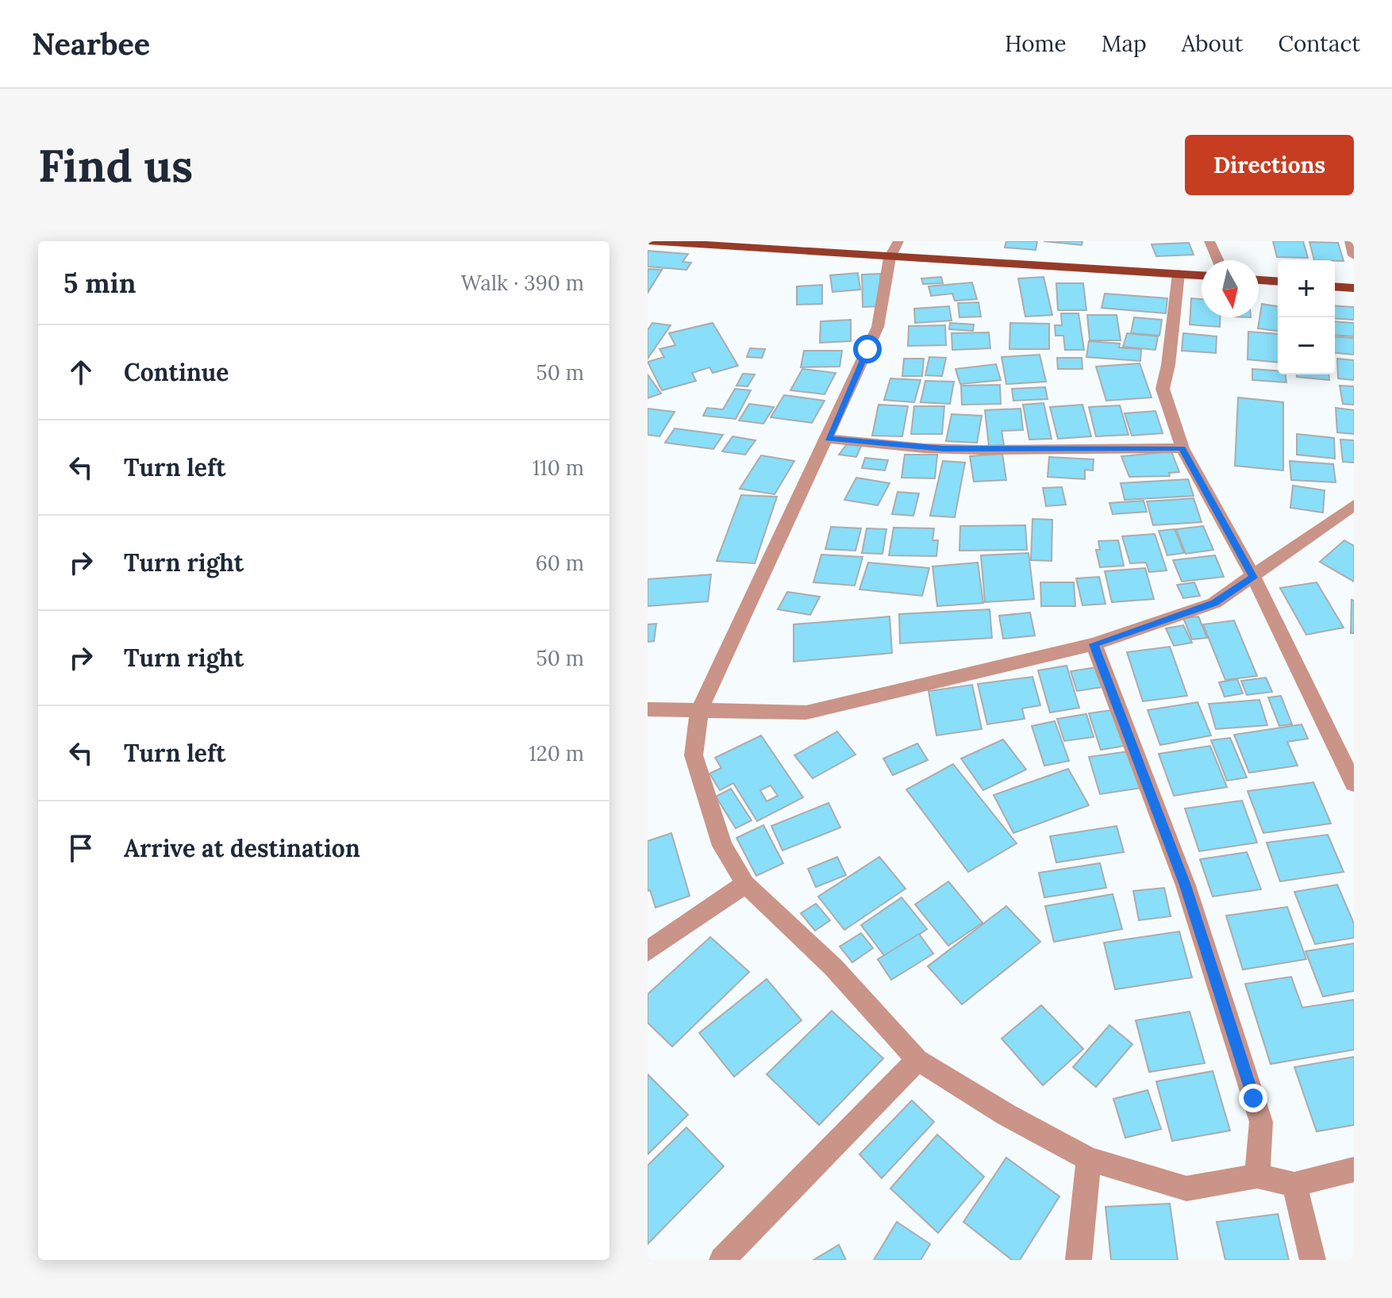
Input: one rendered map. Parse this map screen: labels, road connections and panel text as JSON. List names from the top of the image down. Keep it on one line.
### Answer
{"north":"bottom","page":{"header":"Nearbee","nav":["Home","Map","About","Contact"],"buttons":"Directions","title":"Find us","heading":["5 min","Walk · 390 m"],"map_buttons":["+","−"],"list":[["Continue","50 m"],["Turn left","110 m"],["Turn right","60 m"],["Turn right","50 m"],["Turn left","120 m"],"Arrive at destination"]}}
